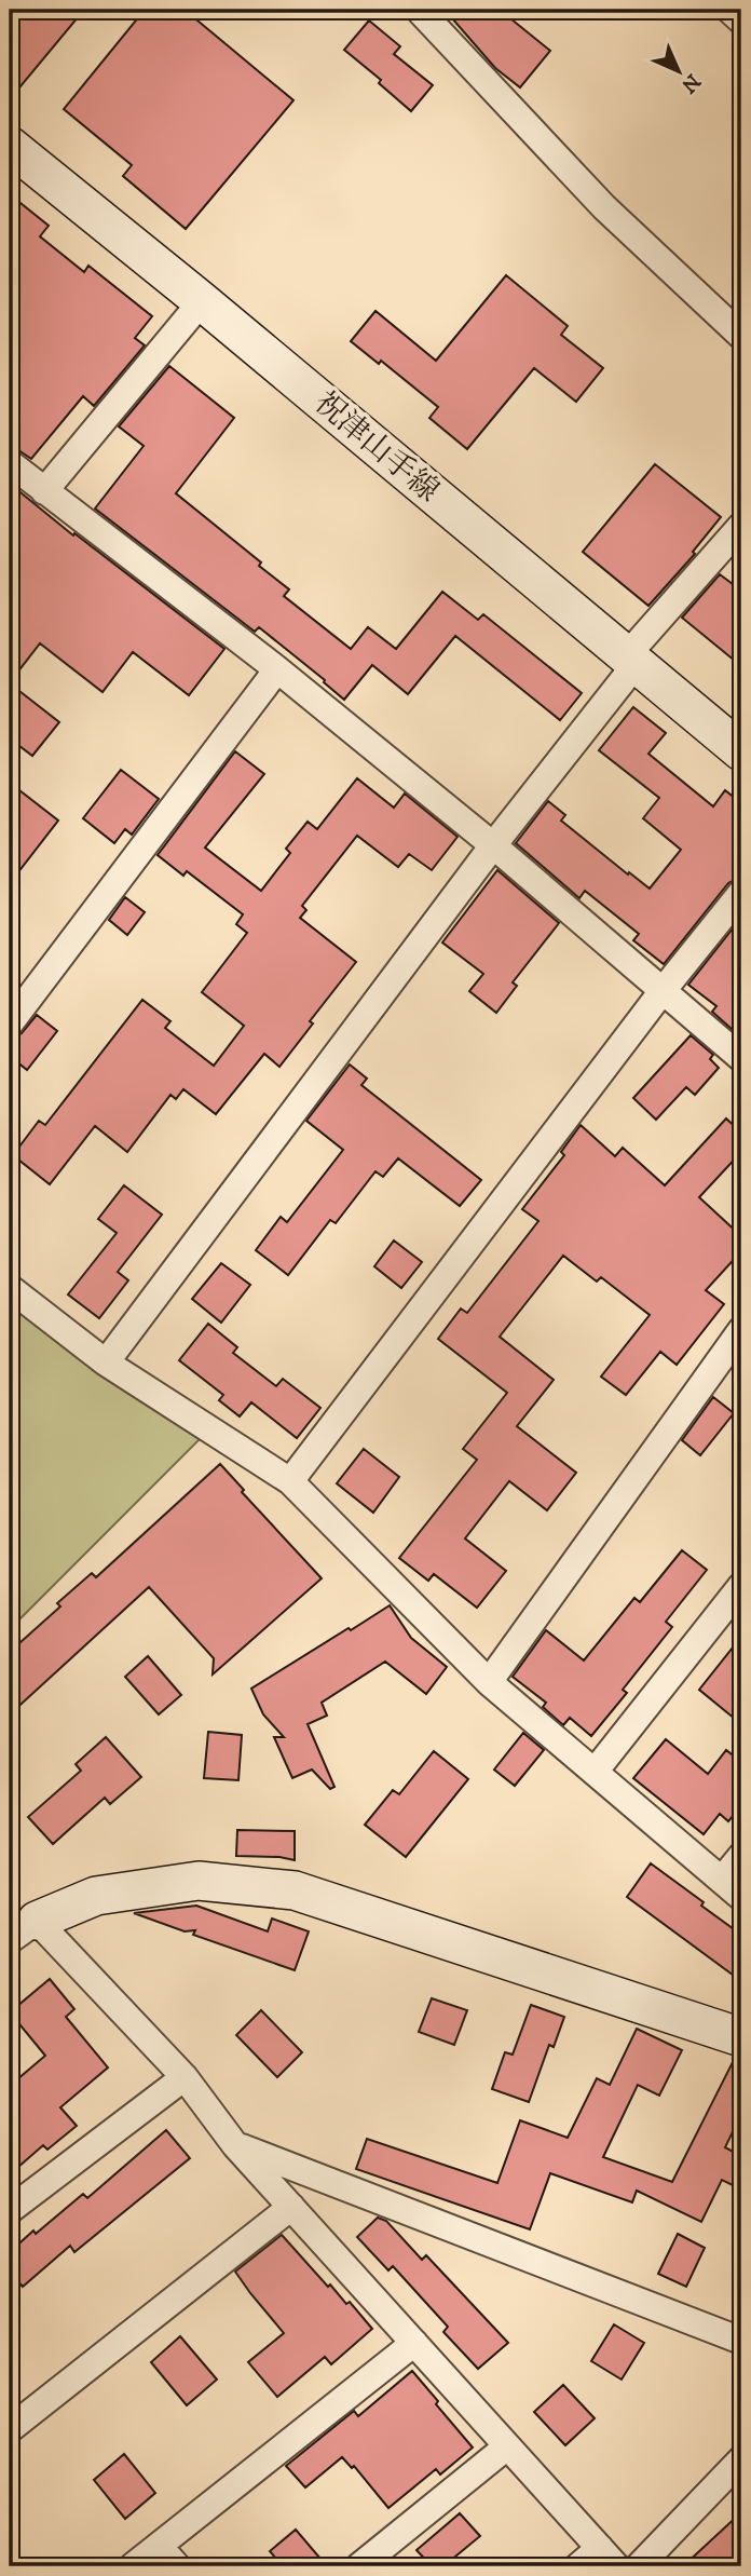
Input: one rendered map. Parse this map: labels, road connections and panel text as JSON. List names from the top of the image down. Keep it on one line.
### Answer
{"streets":{"street":["祝津山手線"]},"north":"bottom right"}
